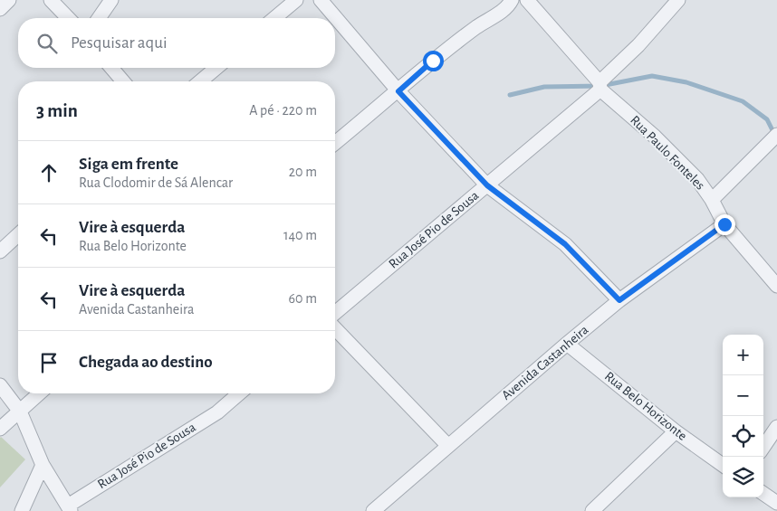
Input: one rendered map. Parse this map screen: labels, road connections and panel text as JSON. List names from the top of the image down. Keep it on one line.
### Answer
{"streets":{"street":["Rua Paulo Fonteles","Rua José Pio de Sousa","Avenida Castanheira","Rua Belo Horizonte"]},"crossings":[["Rua Paulo Fonteles","Rua José Pio de Sousa"],["Rua Paulo Fonteles","Avenida Castanheira"],["Avenida Castanheira","Rua Belo Horizonte"]],"page":{"search":"Pesquisar aqui","heading":["3 min","A pé · 220 m"],"list":[["Siga em frente","Rua Clodomir de Sá Alencar","20 m"],["Vire à esquerda","Rua Belo Horizonte","140 m"],["Vire à esquerda","Avenida Castanheira","60 m"],"Chegada ao destino"],"map_buttons":["+","−"]}}
